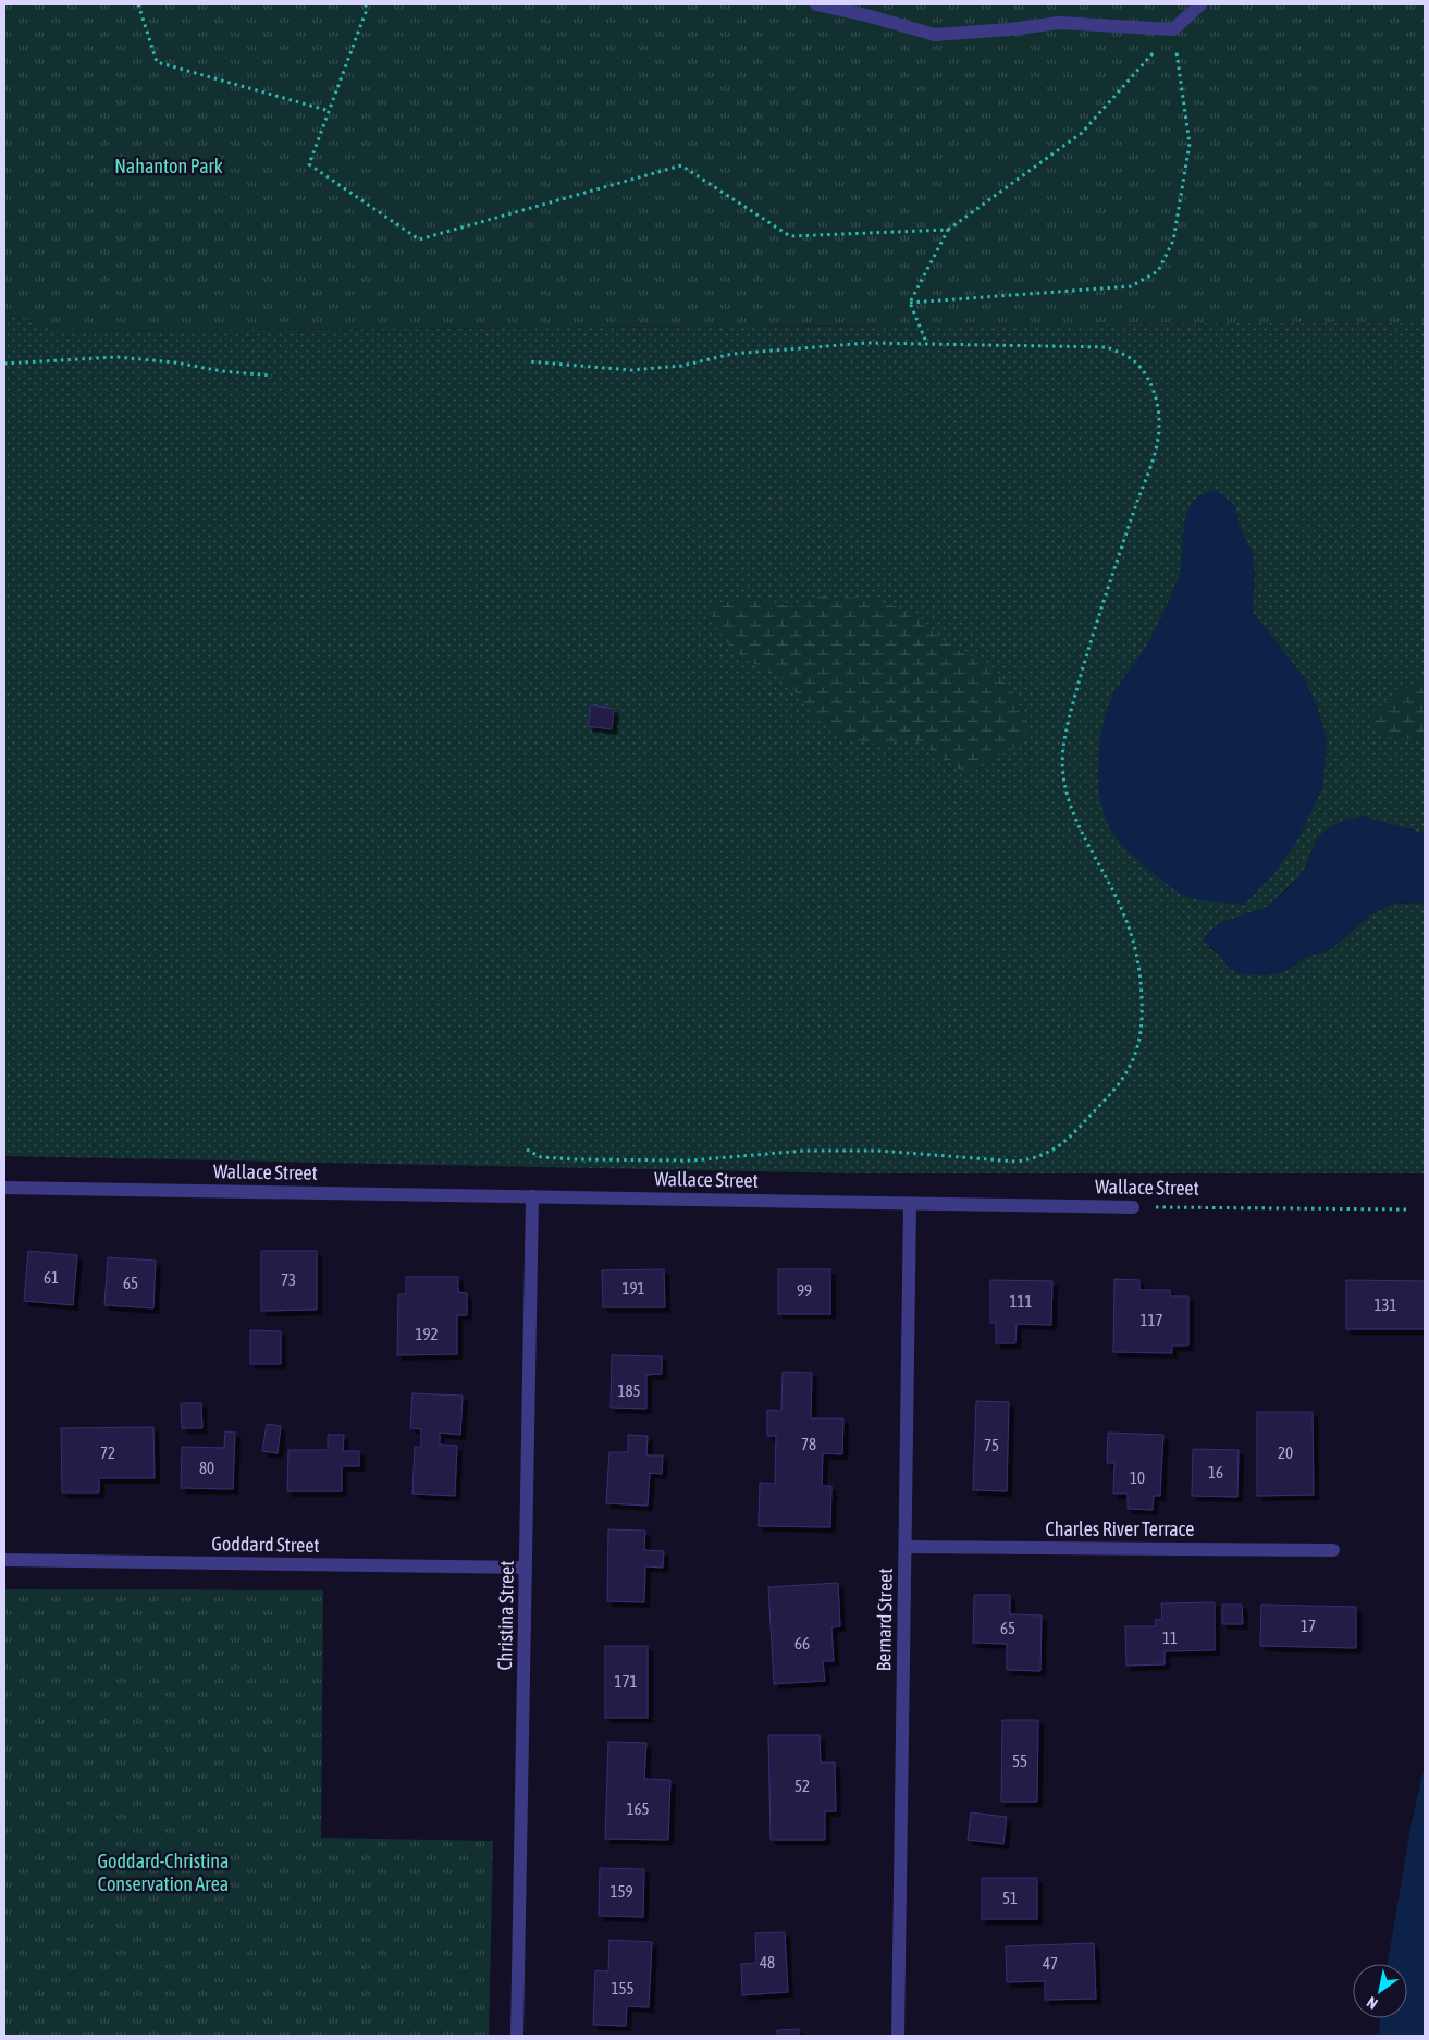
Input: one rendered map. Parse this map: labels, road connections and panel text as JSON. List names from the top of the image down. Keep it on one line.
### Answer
{"streets":{"street":["Wallace Street","Charles River Terrace","Goddard Street","Christina Street","Bernard Street"]},"crossings":[["Wallace Street","Christina Street"],["Wallace Street","Bernard Street"],["Charles River Terrace","Bernard Street"],["Goddard Street","Christina Street"]],"parks":["Nahanton Park","Goddard-Christina Conservation Area"],"house_numbers":["61","73","65","191","99","111","131","117","192","185","78","75","72","20","80","16","10","17","65","11","66","171","55","52","165","159","51","48","47","155"],"north":"bottom left"}
